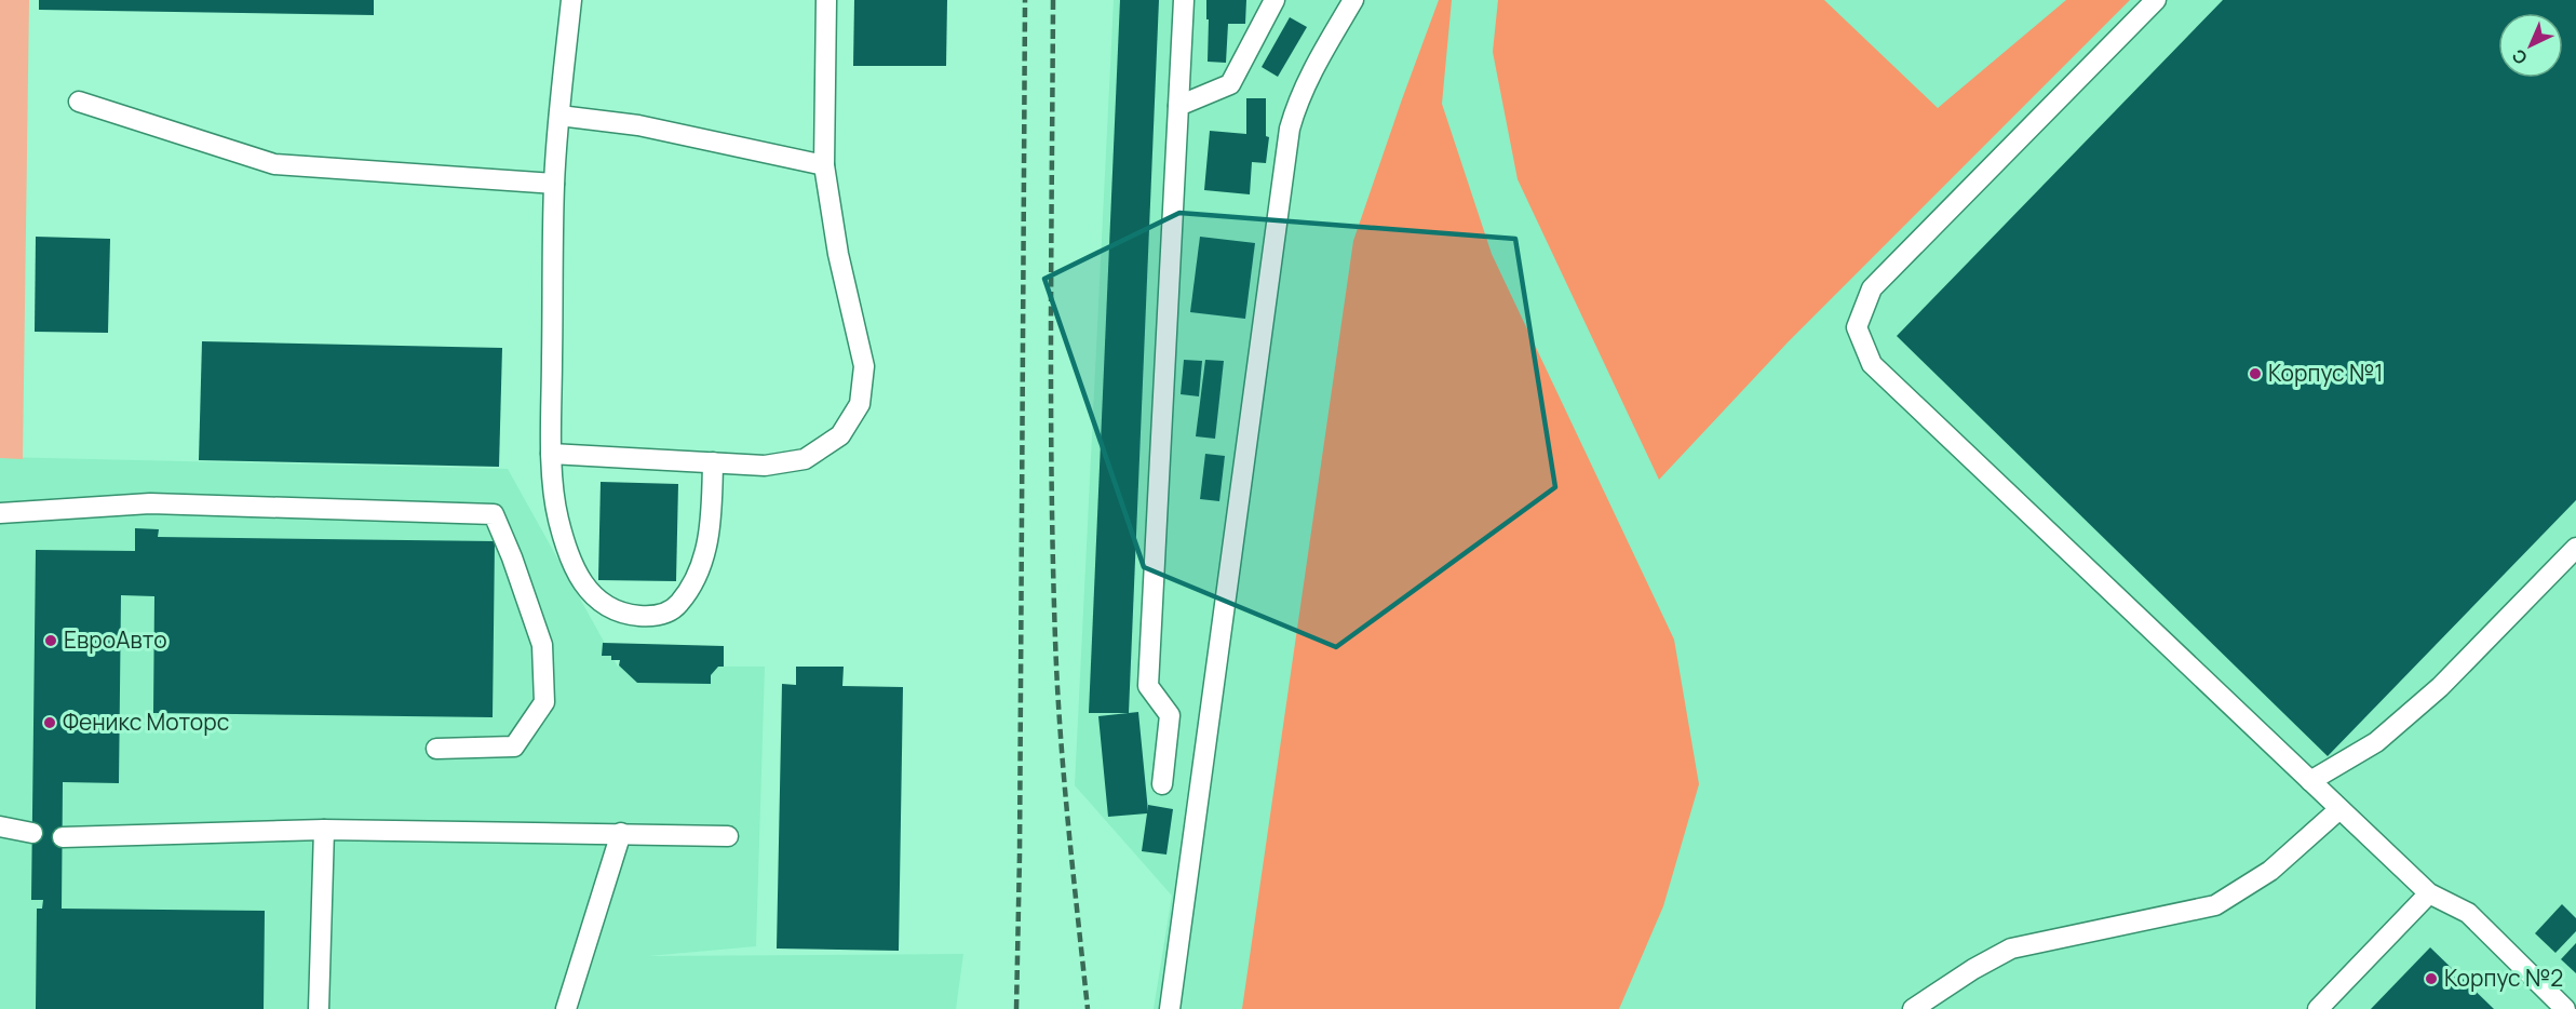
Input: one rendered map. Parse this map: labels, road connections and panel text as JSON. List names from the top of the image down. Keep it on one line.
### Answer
{"places":["Корпус №1","ЕвроАвто","Феникс Моторс","Корпус №2"],"north":"bottom left"}
